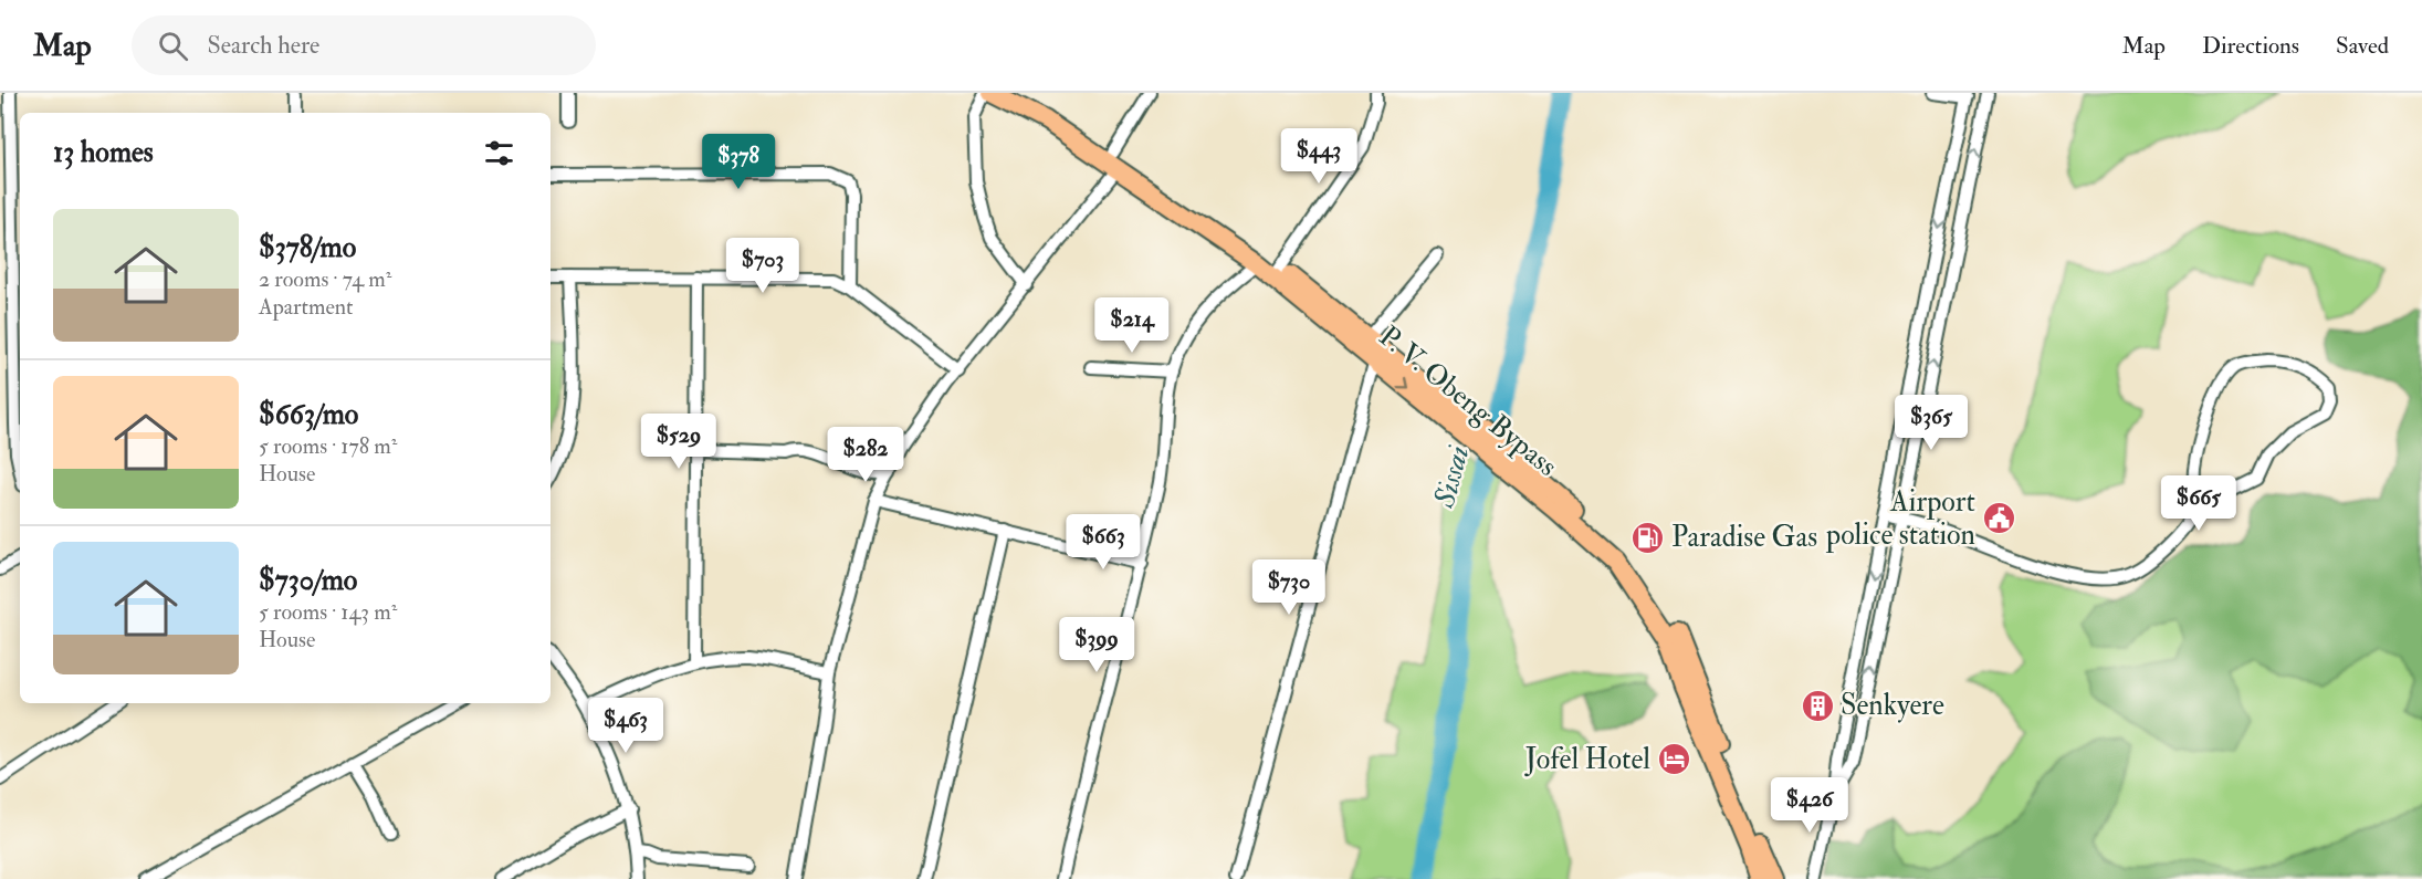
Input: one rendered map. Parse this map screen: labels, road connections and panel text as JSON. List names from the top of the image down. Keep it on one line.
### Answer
{"streets":{"highway":["P. V. Obeng Bypass"]},"water":["Sissai"],"places":{"public building":["Airport police station"],"fuel station":["Paradise Gas"],"building":["Senkyere"],"hotel":["Jofel Hotel"]},"page":{"header":"Map","search":"Search here","nav":["Map","Directions","Saved"],"heading":"13 homes","price":["$443","$378","$703","$214","$365","$529","$282","$665","$663","$730","$399","$463","$426"],"list":[{"name":"$378/mo","note":"2 rooms · 74 m² · Apartment"},{"name":"$663/mo","note":"5 rooms · 178 m² · House"},{"name":"$730/mo","note":"5 rooms · 143 m² · House"}]}}
